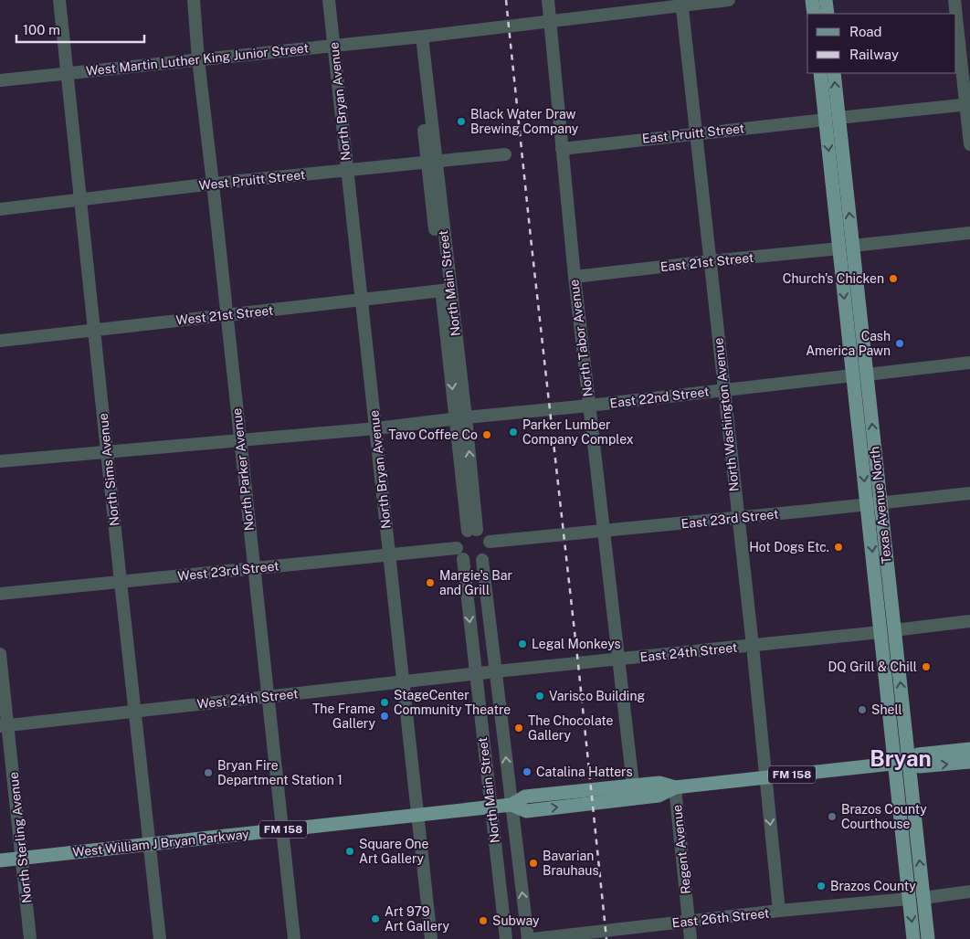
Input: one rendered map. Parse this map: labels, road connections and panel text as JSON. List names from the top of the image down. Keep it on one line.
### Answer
{"streets":{"main road":["Texas Avenue North","FM 158","West William J Bryan Parkway"],"street":["West Martin Luther King Junior Street","North Bryan Avenue","East Pruitt Street","West Pruitt Street","East 21st Street","North Main Street","West 21st Street","North Tabor Avenue","East 22nd Street","North Washington Avenue","North Sims Avenue","North Parker Avenue","East 23rd Street","West 23rd Street","East 24th Street","West 24th Street","North Sterling Avenue","Regent Avenue","East 26th Street"]},"crossings":[["West Martin Luther King Junior Street","North Bryan Avenue"],["West Martin Luther King Junior Street","North Main Street"],["West Martin Luther King Junior Street","North Tabor Avenue"],["West Martin Luther King Junior Street","North Washington Avenue"],["West Martin Luther King Junior Street","North Sims Avenue"],["West Martin Luther King Junior Street","North Parker Avenue"],["North Bryan Avenue","West Pruitt Street"],["North Bryan Avenue","West 21st Street"],["North Bryan Avenue","East 22nd Street"],["North Bryan Avenue","West 23rd Street"],["North Bryan Avenue","West 24th Street"],["North Bryan Avenue","West William J Bryan Parkway"],["East Pruitt Street","North Tabor Avenue"],["East Pruitt Street","North Washington Avenue"],["East Pruitt Street","Texas Avenue North"],["West Pruitt Street","North Main Street"],["West Pruitt Street","North Sims Avenue"],["West Pruitt Street","North Parker Avenue"],["East 21st Street","North Tabor Avenue"],["East 21st Street","North Washington Avenue"],["East 21st Street","Texas Avenue North"],["North Main Street","West 21st Street"],["North Main Street","East 22nd Street"],["North Main Street","East 23rd Street"],["North Main Street","West 23rd Street"],["North Main Street","East 24th Street"],["North Main Street","West 24th Street"],["North Main Street","FM 158"],["North Main Street","West William J Bryan Parkway"],["West 21st Street","North Sims Avenue"],["West 21st Street","North Parker Avenue"],["North Tabor Avenue","East 22nd Street"],["North Tabor Avenue","East 23rd Street"],["North Tabor Avenue","East 24th Street"],["North Tabor Avenue","FM 158"],["East 22nd Street","North Washington Avenue"],["East 22nd Street","North Sims Avenue"],["East 22nd Street","North Parker Avenue"],["East 22nd Street","Texas Avenue North"],["North Washington Avenue","East 23rd Street"],["North Washington Avenue","East 24th Street"],["North Washington Avenue","FM 158"],["North Washington Avenue","East 26th Street"],["North Sims Avenue","West 23rd Street"],["North Sims Avenue","West 24th Street"],["North Sims Avenue","West William J Bryan Parkway"],["North Parker Avenue","West 23rd Street"],["North Parker Avenue","West 24th Street"],["North Parker Avenue","West William J Bryan Parkway"],["Texas Avenue North","East 23rd Street"],["Texas Avenue North","East 24th Street"],["Texas Avenue North","FM 158"],["Texas Avenue North","East 26th Street"],["East 23rd Street","West 23rd Street"],["East 24th Street","West 24th Street"],["West 24th Street","North Sterling Avenue"],["FM 158","West William J Bryan Parkway"],["FM 158","Regent Avenue"],["North Sterling Avenue","West William J Bryan Parkway"],["Regent Avenue","East 26th Street"]],"districts":["Bryan"],"places":["Black Water Draw Brewing Company","Church's Chicken","Cash America Pawn","Parker Lumber Company Complex","Tavo Coffee Co","Hot Dogs Etc.","Margie's Bar and Grill","Legal Monkeys","DQ Grill & Chill","Varisco Building","StageCenter Community Theatre","Shell","The Frame Gallery","The Chocolate Gallery","Catalina Hatters","Bryan Fire Department Station 1","Brazos County Courthouse","Square One Art Gallery","Bavarian Brauhaus","Brazos County","Art 979 Art Gallery","Subway"],"legend":["Road","Railway"],"scale_bar":"100 m"}
